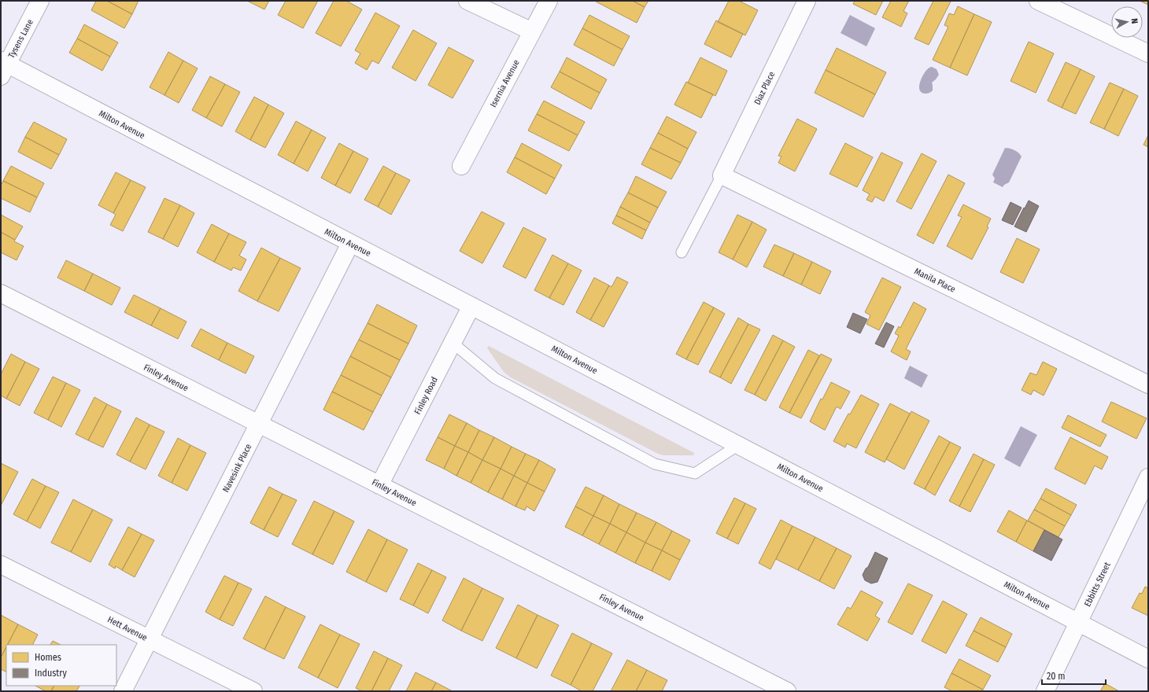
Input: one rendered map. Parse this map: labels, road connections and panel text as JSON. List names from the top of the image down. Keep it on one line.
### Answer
{"streets":{"street":["Tysens Lane","Isernia Avenue","Diaz Place","Milton Avenue","Manila Place","Finley Avenue","Finley Road","Navesink Place","Ebbitts Street","Hett Avenue"]},"crossings":[["Tysens Lane","Milton Avenue"],["Diaz Place","Manila Place"],["Milton Avenue","Finley Road"],["Milton Avenue","Navesink Place"],["Milton Avenue","Ebbitts Street"],["Finley Avenue","Finley Road"],["Finley Avenue","Navesink Place"],["Navesink Place","Hett Avenue"]],"legend":["Homes","Industry"],"scale_bar":"20 m","north":"right"}
